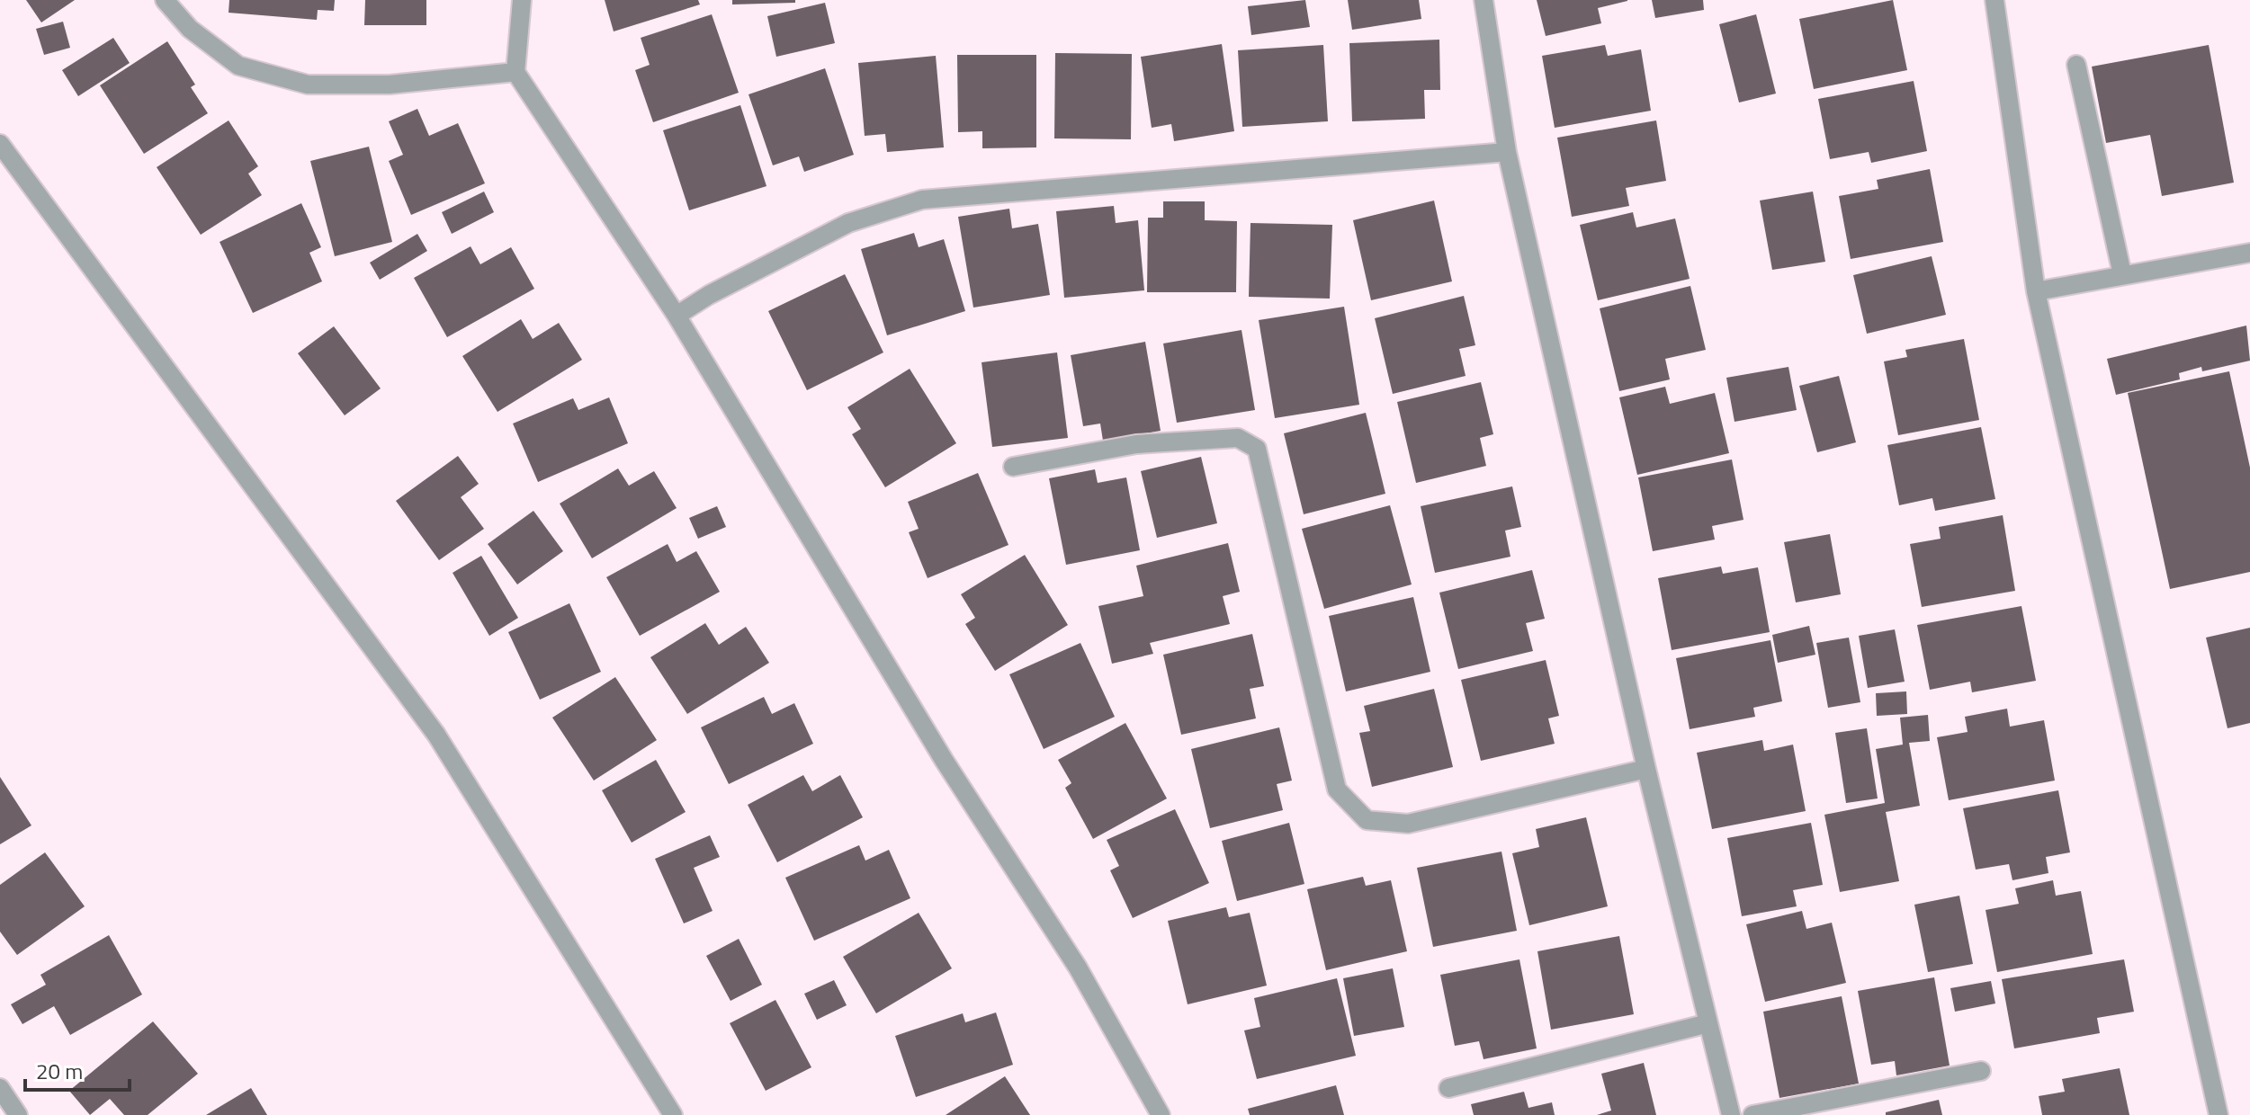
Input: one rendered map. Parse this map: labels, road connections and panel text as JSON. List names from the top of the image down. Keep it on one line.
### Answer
{"scale_bar":"20 m"}
